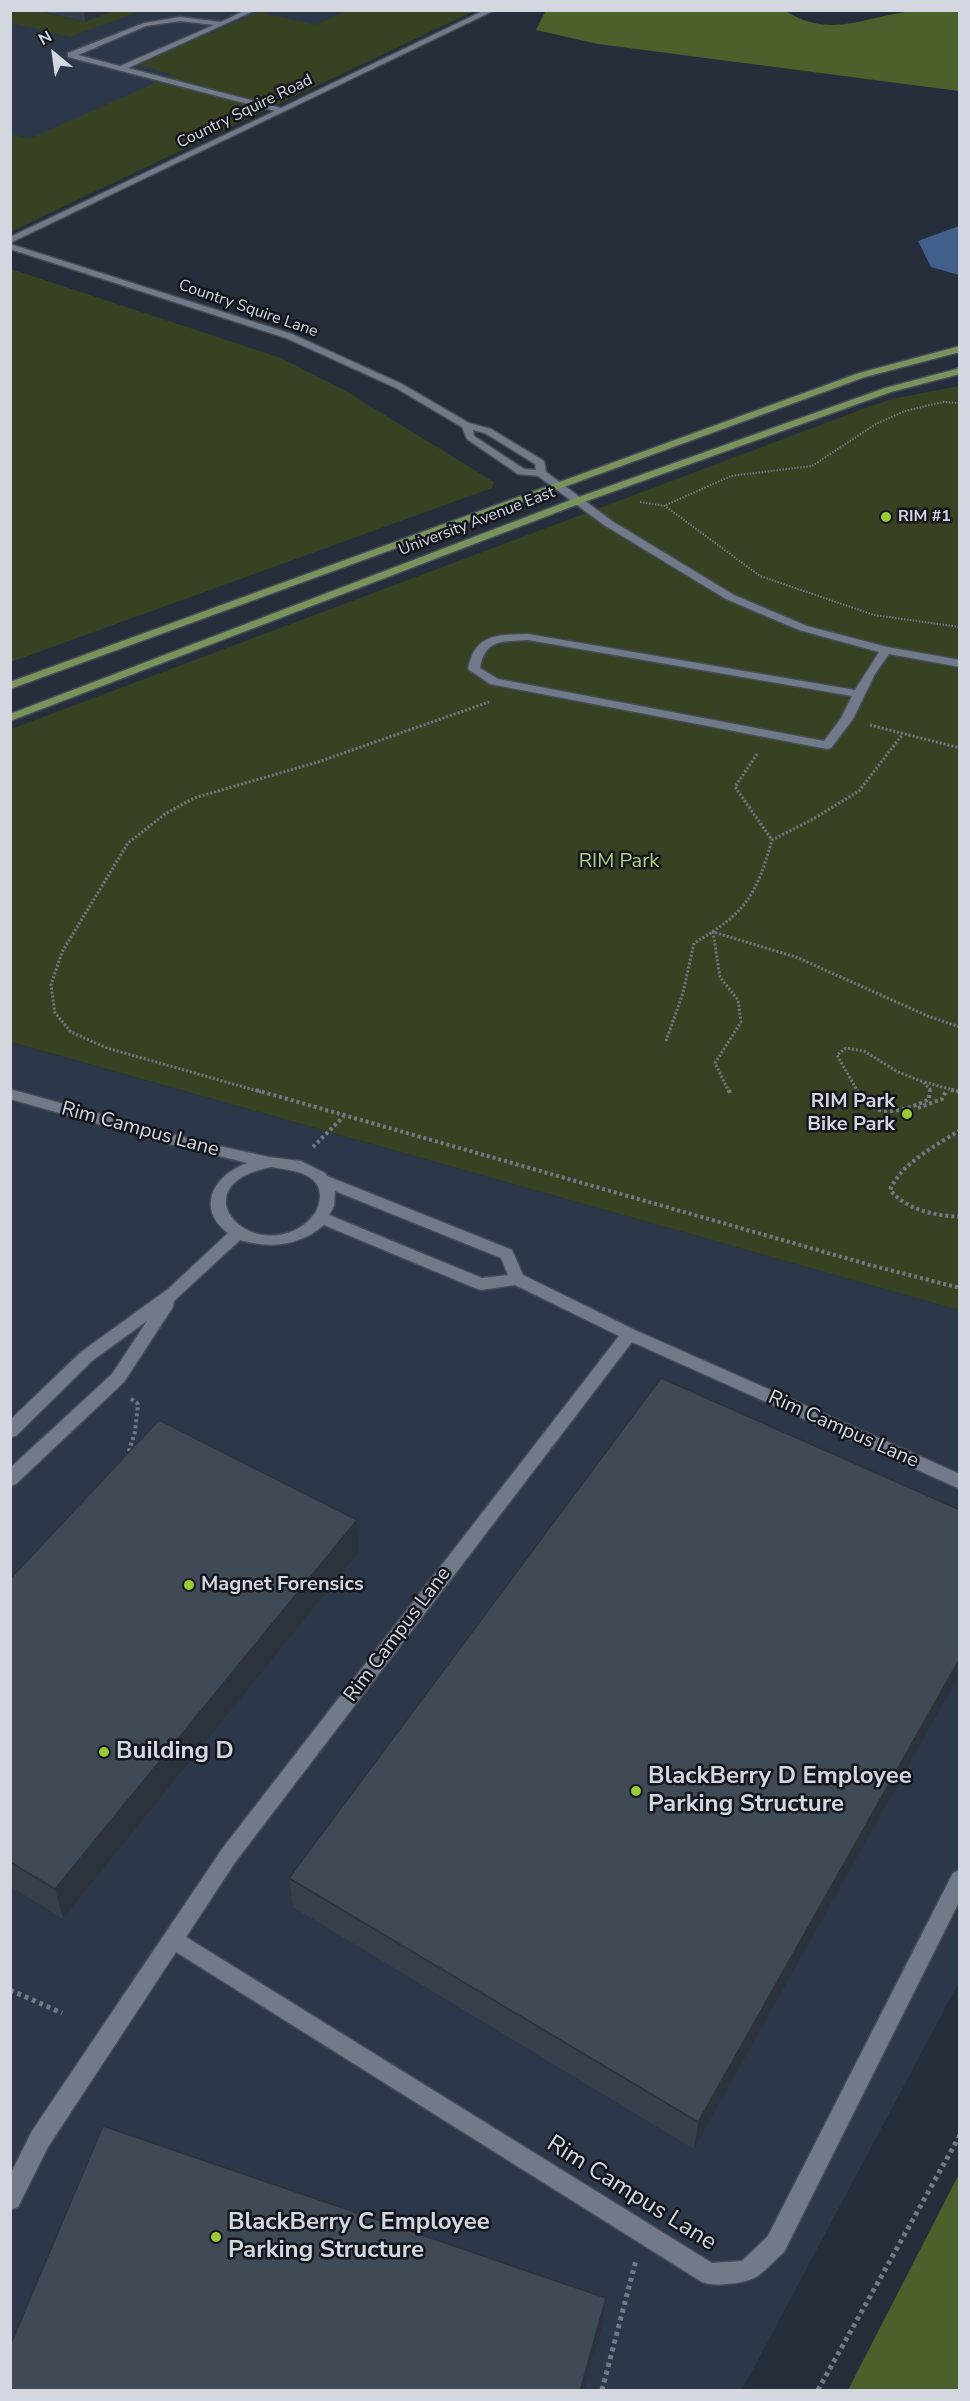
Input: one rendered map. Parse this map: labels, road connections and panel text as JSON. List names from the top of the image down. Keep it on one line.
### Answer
{"streets":{"main road":["University Avenue East"],"street":["Country Squire Road","Country Squire Lane","Rim Campus Lane"]},"crossings":[["Country Squire Lane","University Avenue East"]],"parks":["RIM Park"],"places":["RIM #1","RIM Park Bike Park","Magnet Forensics","Building D","BlackBerry D Employee Parking Structure","BlackBerry C Employee Parking Structure"],"north":"top left"}
